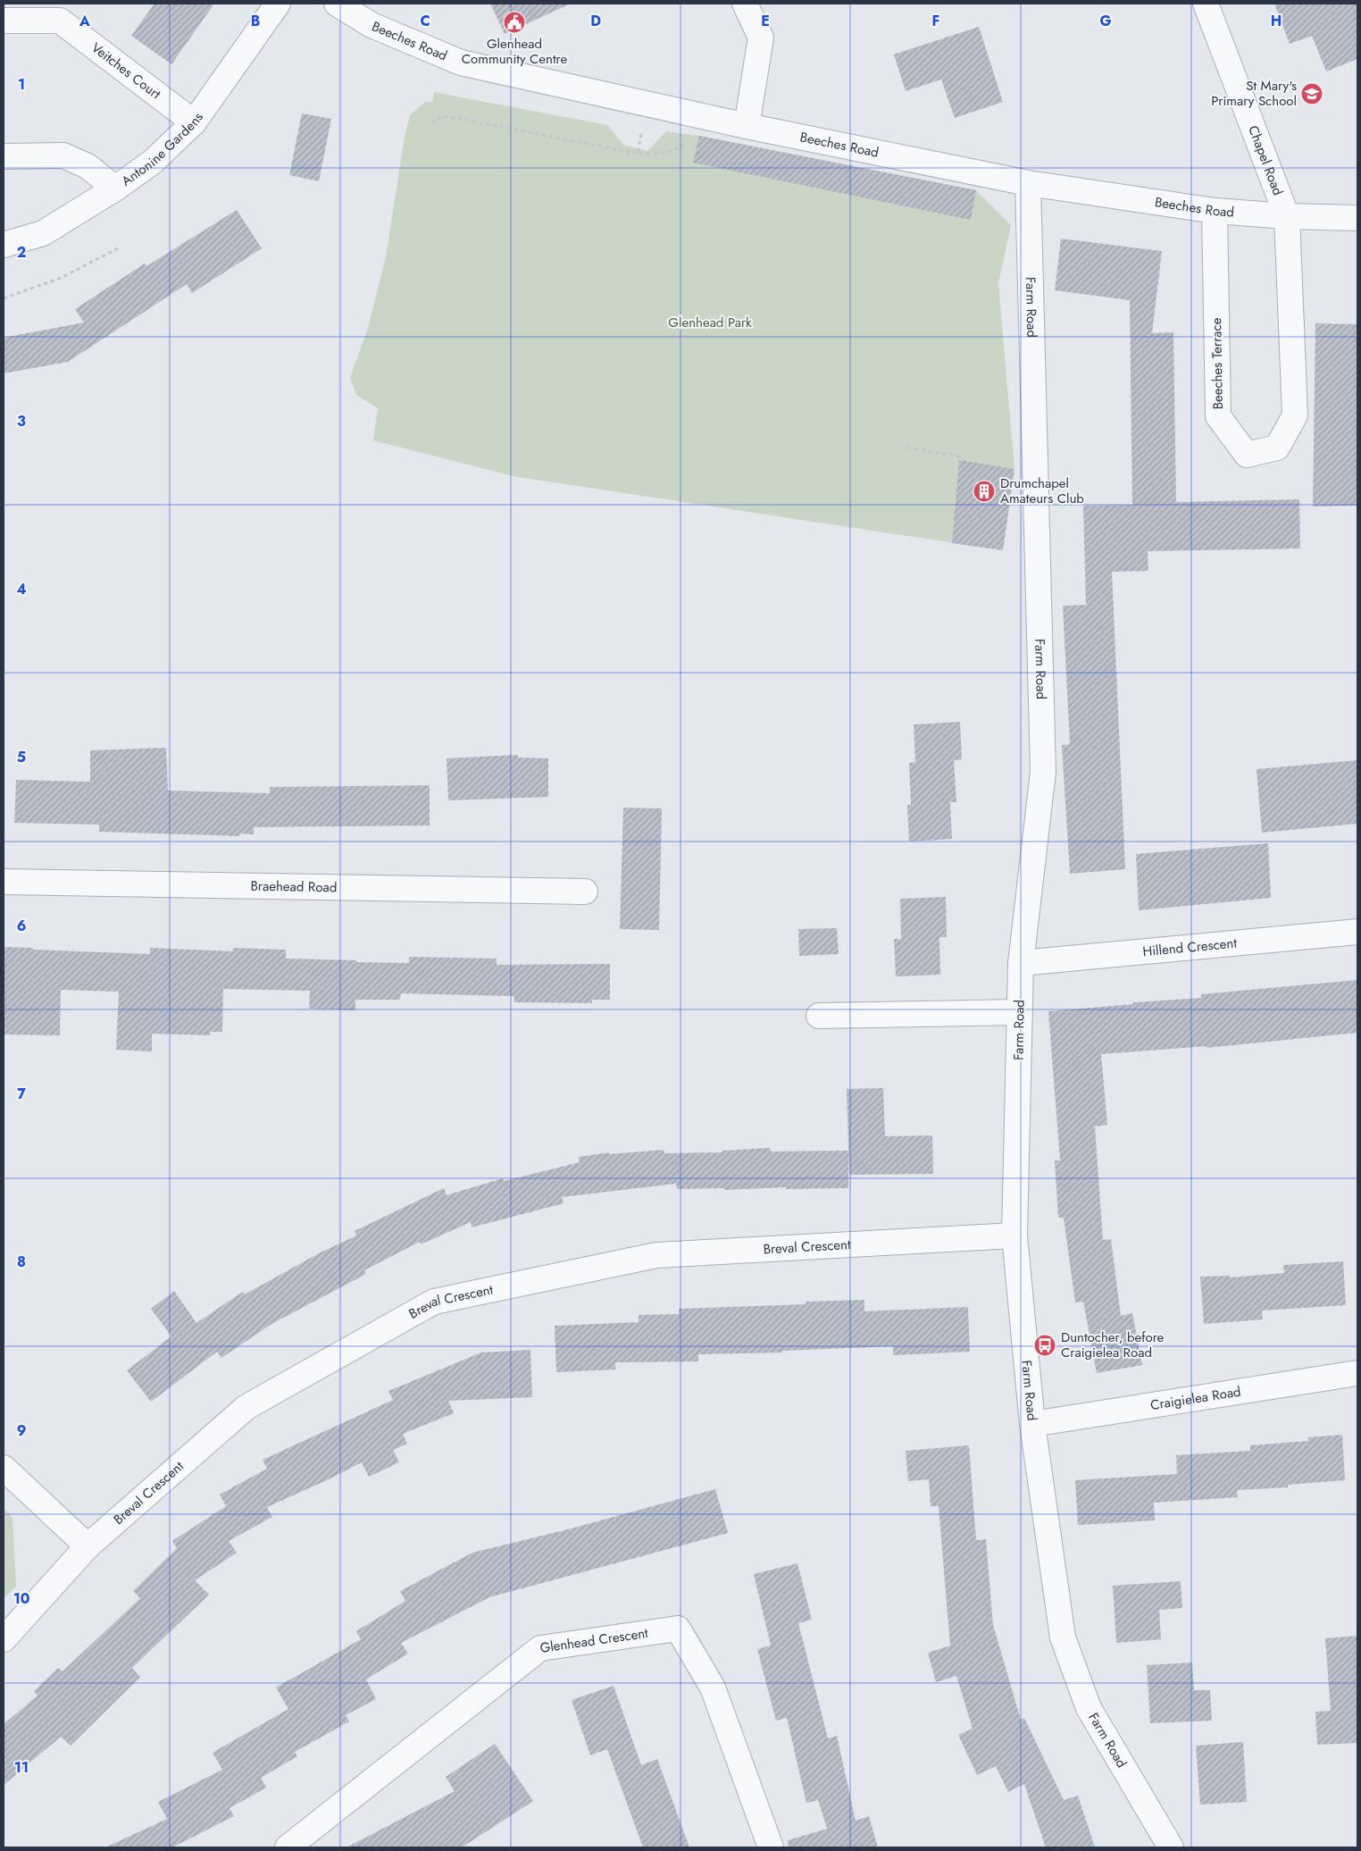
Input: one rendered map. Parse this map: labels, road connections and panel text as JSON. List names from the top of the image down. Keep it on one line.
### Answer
{"streets":{"street":["Beeches Road","Veitches Court","Antonine Gardens","Chapel Road","Farm Road","Beeches Terrace","Braehead Road","Hillend Crescent","Breval Crescent","Craigielea Road","Glenhead Crescent"]},"crossings":[["Beeches Road","Chapel Road"],["Beeches Road","Farm Road"],["Beeches Road","Beeches Terrace"],["Veitches Court","Antonine Gardens"],["Chapel Road","Beeches Terrace"],["Farm Road","Hillend Crescent"],["Farm Road","Breval Crescent"],["Farm Road","Craigielea Road"]],"parks":["Glenhead Park"],"places":{"public building":["Glenhead Community Centre"],"school or university":["St Mary's Primary School"],"building":["Drumchapel Amateurs Club"],"bus stop":["Duntocher, before Craigielea Road"]},"grid":{"columns":["A","B","C","D","E","F","G","H"],"rows":["1","2","3","4","5","6","7","8","9","10","11"]}}
